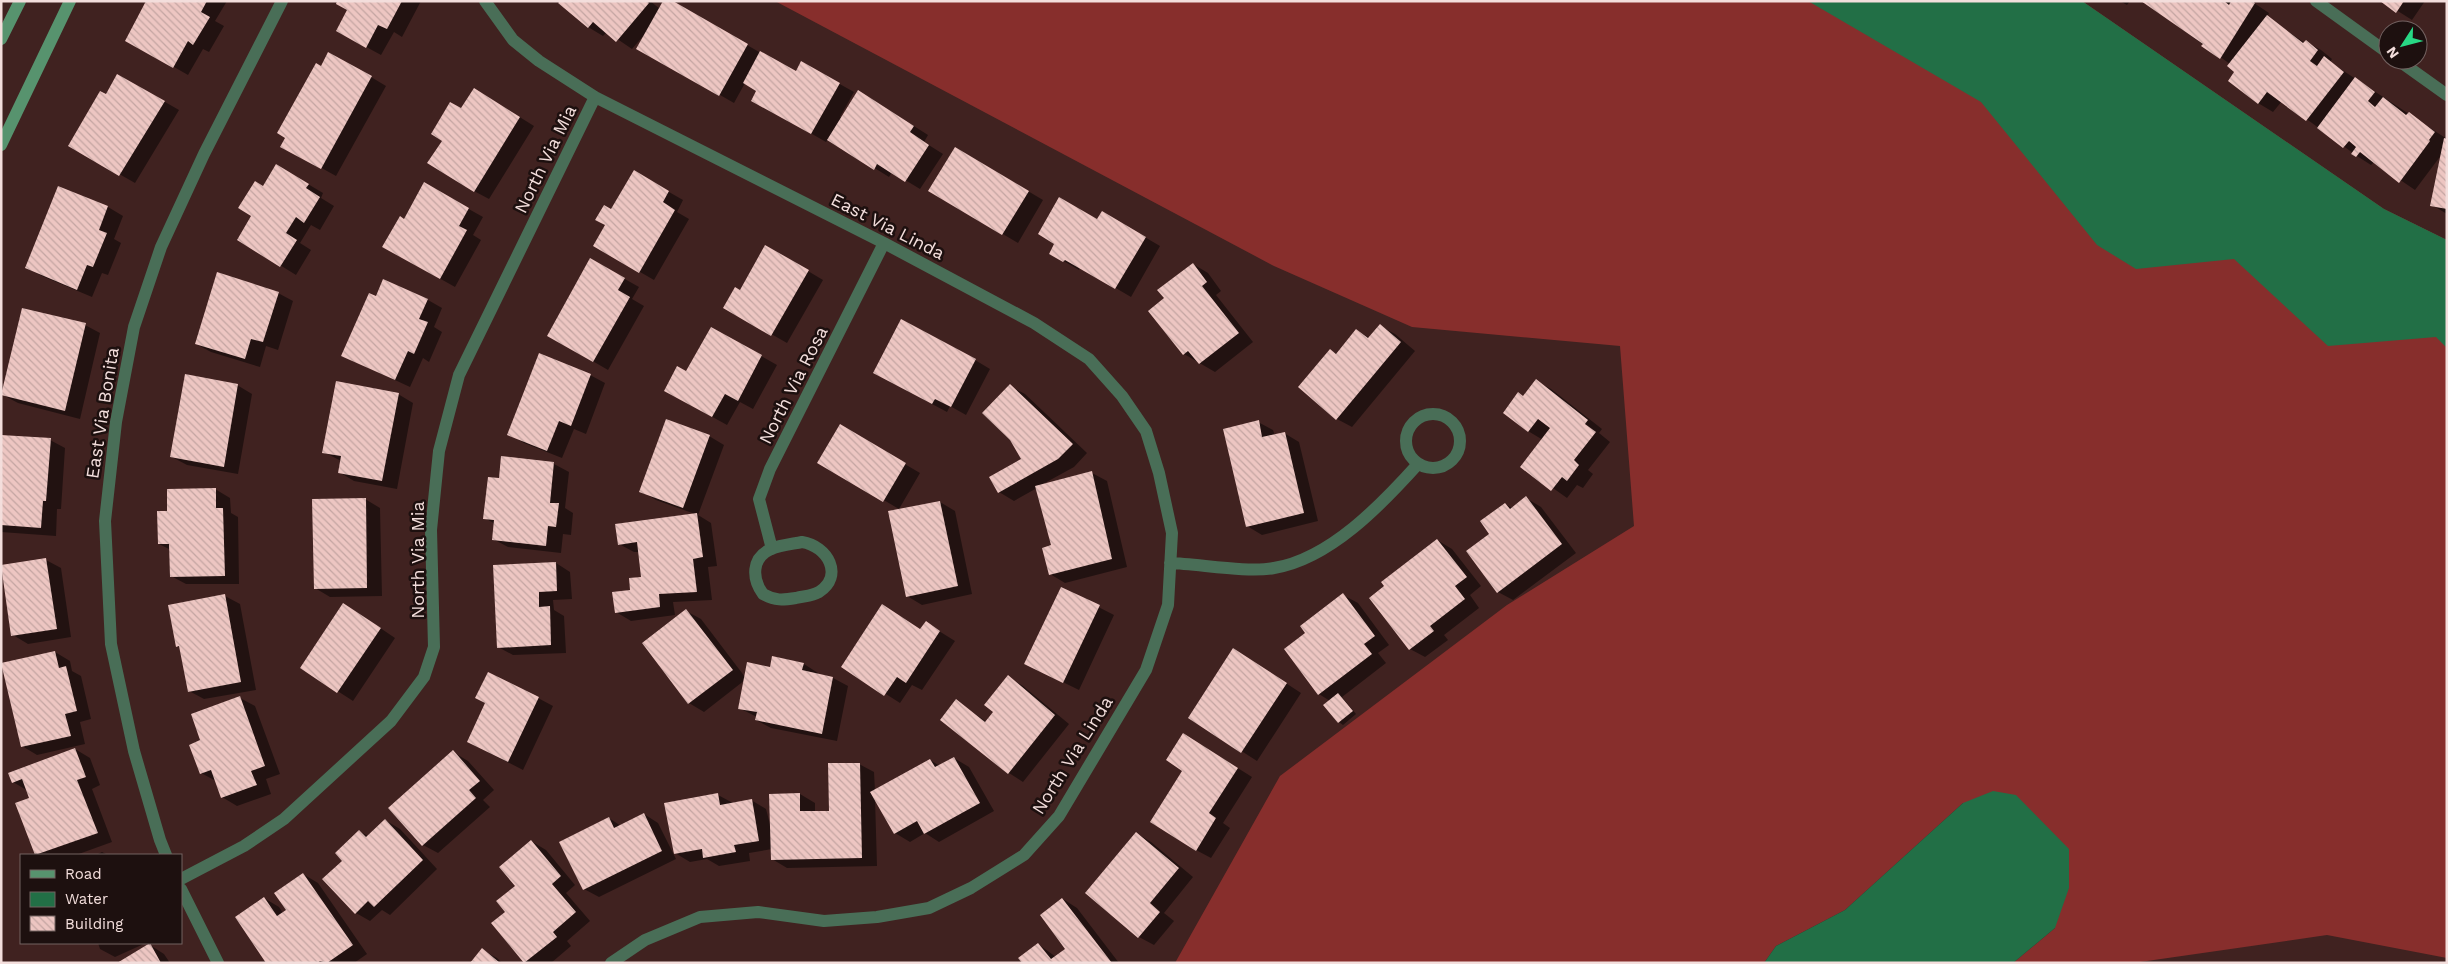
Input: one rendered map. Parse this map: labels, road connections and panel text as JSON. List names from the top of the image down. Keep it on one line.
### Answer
{"streets":{"street":["North Via Mia","East Via Linda","North Via Rosa","East Via Bonita","North Via Linda"]},"crossings":[["North Via Mia","East Via Linda"],["East Via Linda","North Via Rosa"],["East Via Linda","North Via Linda"]],"legend":["Road","Water","Building"],"north":"bottom left"}
